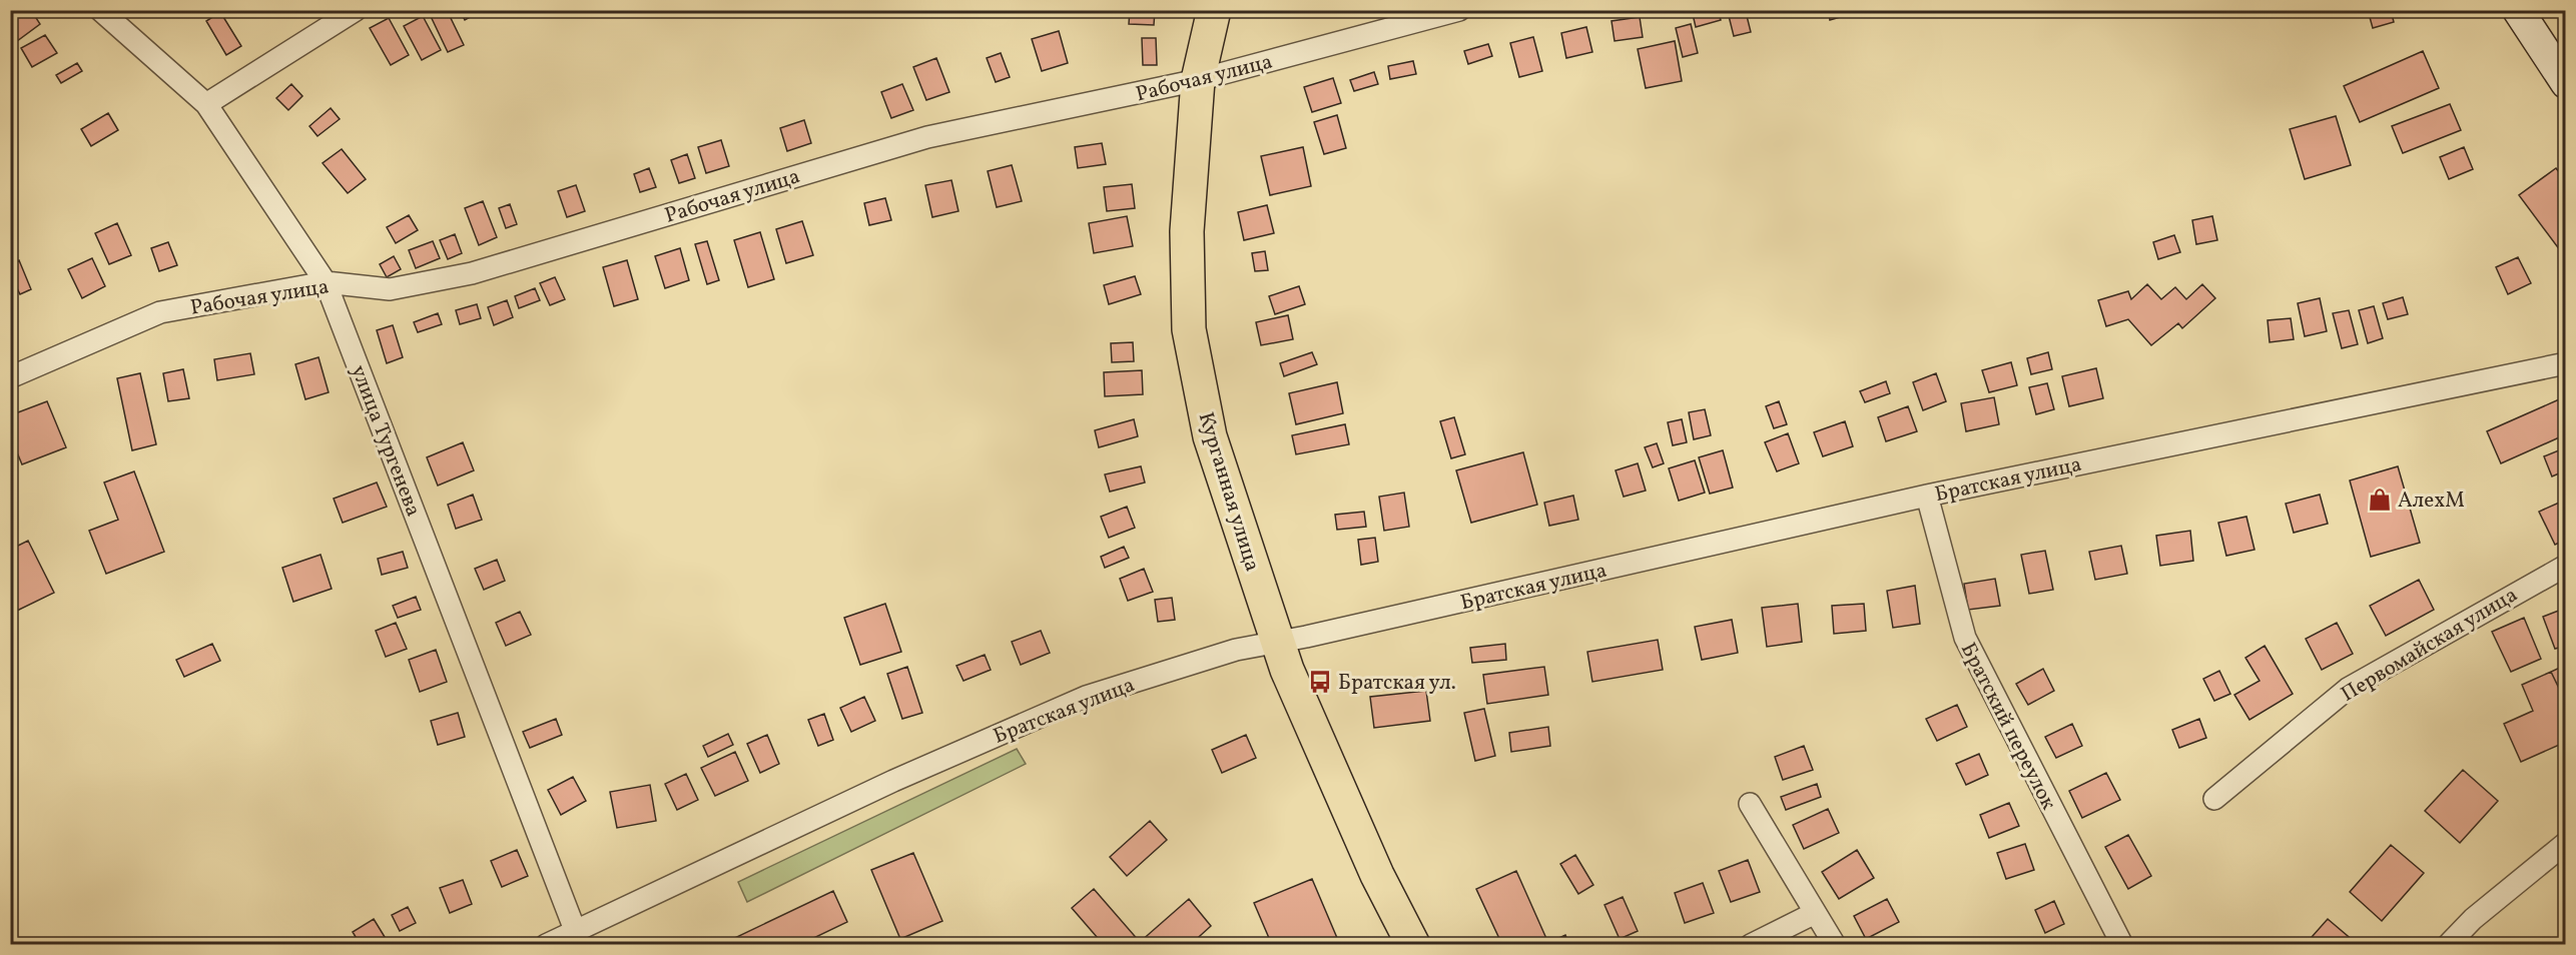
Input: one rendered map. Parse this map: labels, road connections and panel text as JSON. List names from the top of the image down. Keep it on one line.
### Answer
{"streets":{"main road":["Курганная улица"],"street":["Рабочая улица","улица Тургенева","Братская улица","Первомайская улица","Братский переулок"]},"crossings":[["Рабочая улица","улица Тургенева"],["Рабочая улица","Курганная улица"],["улица Тургенева","Братская улица"],["Братская улица","Курганная улица"],["Братская улица","Братский переулок"]],"places":{"shop":["АлехМ"],"bus stop":["Братская ул."]}}
